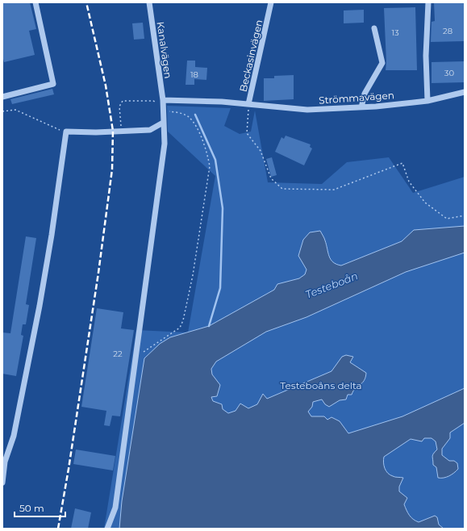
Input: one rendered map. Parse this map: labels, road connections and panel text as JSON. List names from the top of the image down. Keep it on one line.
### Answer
{"streets":{"street":["Kanalvägen","Beckasinvägen","Strömmavägen"]},"crossings":[["Kanalvägen","Beckasinvägen"],["Beckasinvägen","Strömmavägen"]],"water":["Testeboån"],"parks":["Testeboåns delta"],"house_numbers":["28","13","30","18","22"],"scale_bar":"50 m"}
